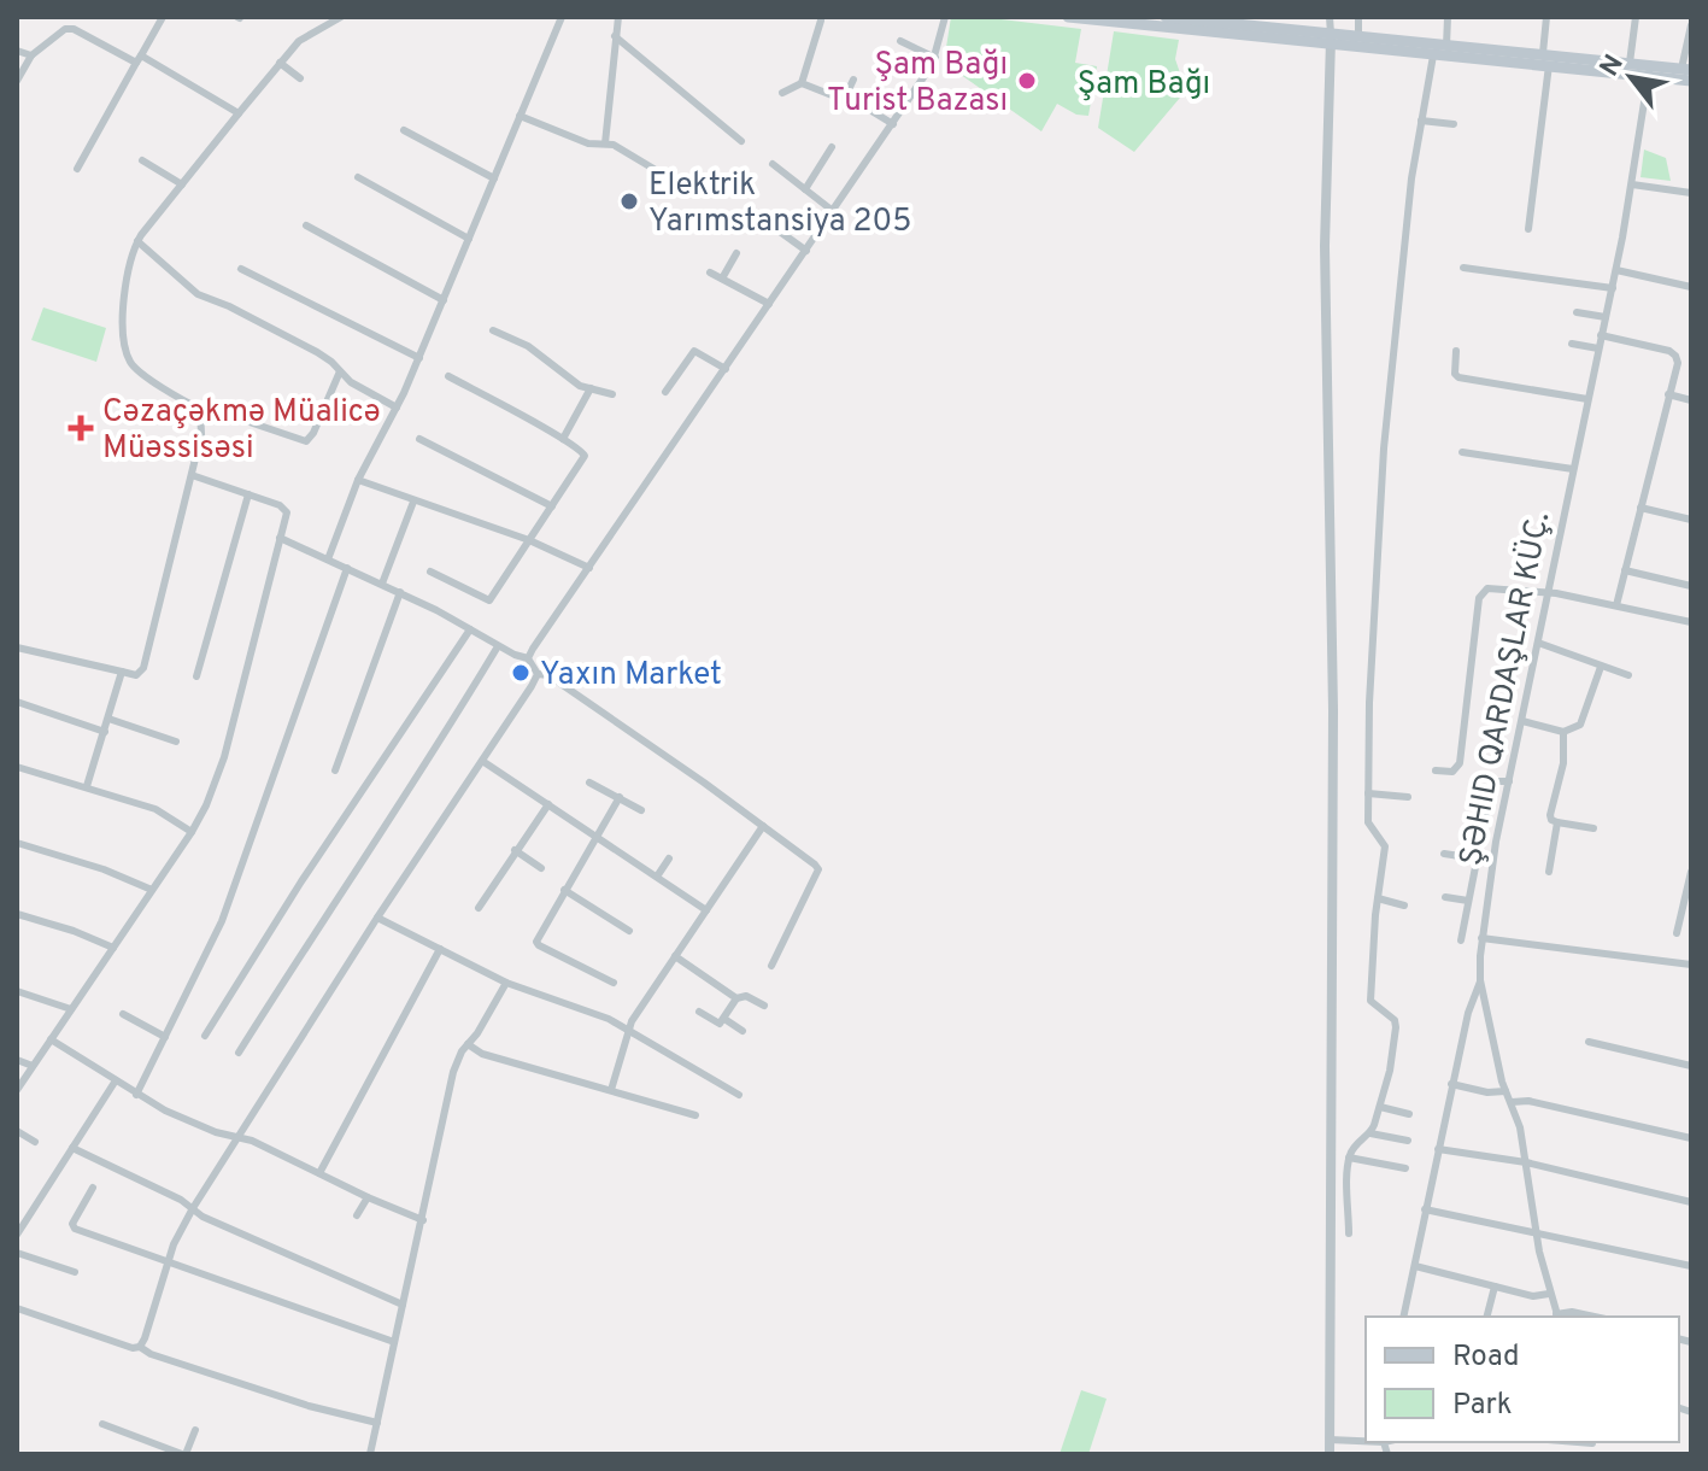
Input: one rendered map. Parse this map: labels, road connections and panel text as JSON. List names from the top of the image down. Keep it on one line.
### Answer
{"streets":{"street":["ŞƏHID QARDAŞLAR KÜÇ."]},"parks":["Şam Bağı"],"places":{"other":["Şam Bağı Turist Bazası","Elektrik Yarımstansiya 205","Yaxın Market"],"health":["Cəzaçəkmə Müalicə Müəssisəsi"]},"legend":["Road","Park"],"north":"top left"}
